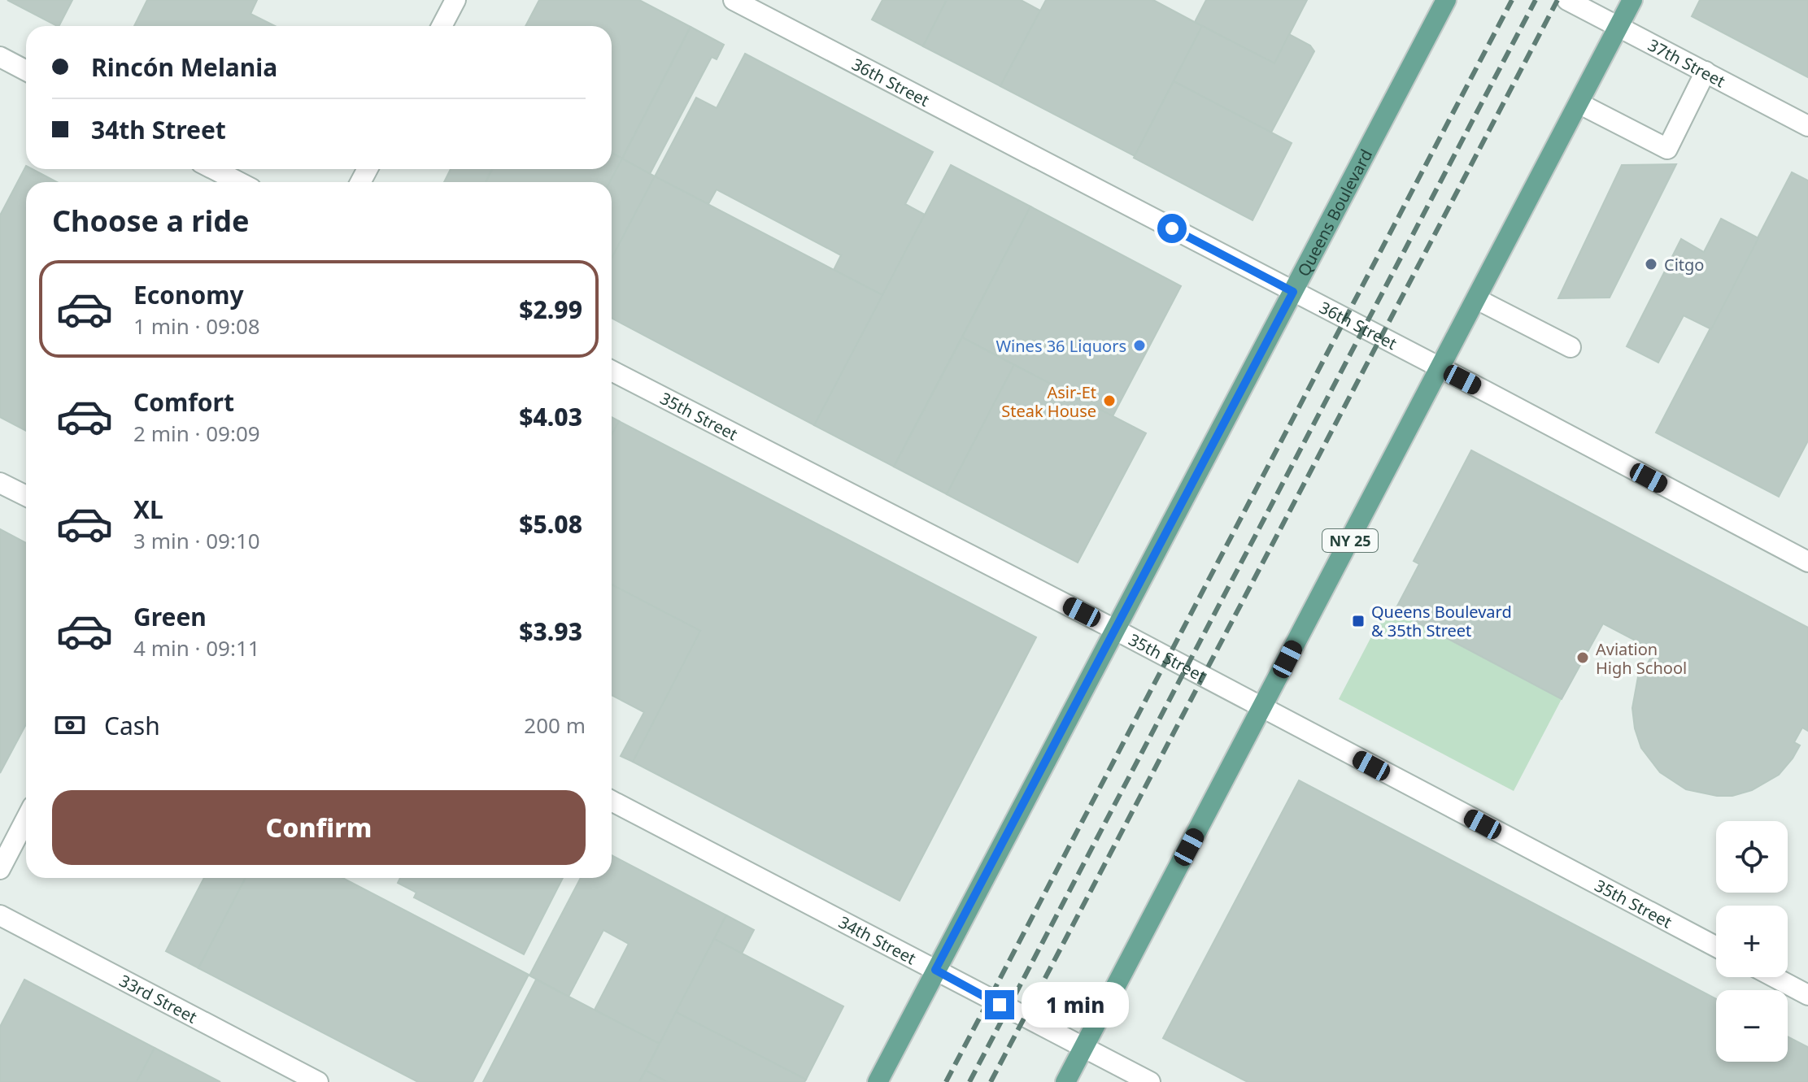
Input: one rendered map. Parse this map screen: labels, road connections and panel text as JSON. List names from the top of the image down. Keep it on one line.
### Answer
{"streets":{"main road":["Queens Boulevard","NY 25"],"street":["37th Street","36th Street","35th Street","34th Street","33rd Street"]},"crossings":[["37th Street","NY 25"],["36th Street","Queens Boulevard"],["36th Street","NY 25"],["Queens Boulevard","35th Street"],["Queens Boulevard","34th Street"],["35th Street","NY 25"],["NY 25","34th Street"]],"places":{"other":["Citgo","Wines 36 Liquors","Asir-Et Steak House","Aviation High School"],"transit":["Queens Boulevard & 35th Street"]},"page":{"banner":["Rincón Melania","34th Street"],"heading":"Choose a ride","list":[{"name":"Economy","note":"1 min · 09:08","value":"$2.99"},{"name":"Comfort","note":"2 min · 09:09","value":"$4.03"},{"name":"XL","note":"3 min · 09:10","value":"$5.08"},{"name":"Green","note":"4 min · 09:11","value":"$3.93"}],"pay":["Cash","200 m"],"buttons":"Confirm","map_buttons":["+","−"],"bubble":"1 min"}}
